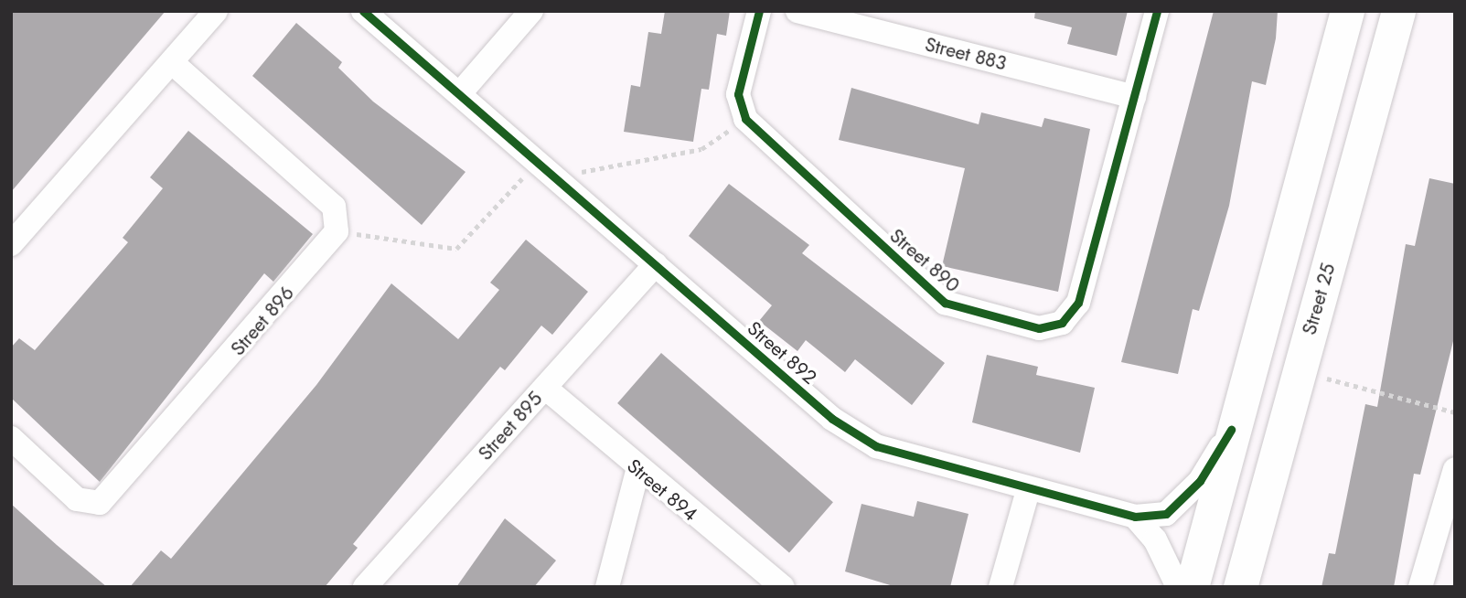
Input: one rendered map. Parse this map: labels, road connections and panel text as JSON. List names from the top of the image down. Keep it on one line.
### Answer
{"streets":{"street":["Street 883","Street 890","Street 25","Street 896","Street 892","Street 895","Street 894"]},"crossings":[["Street 883","Street 890"],["Street 892","Street 895"],["Street 895","Street 894"]]}
